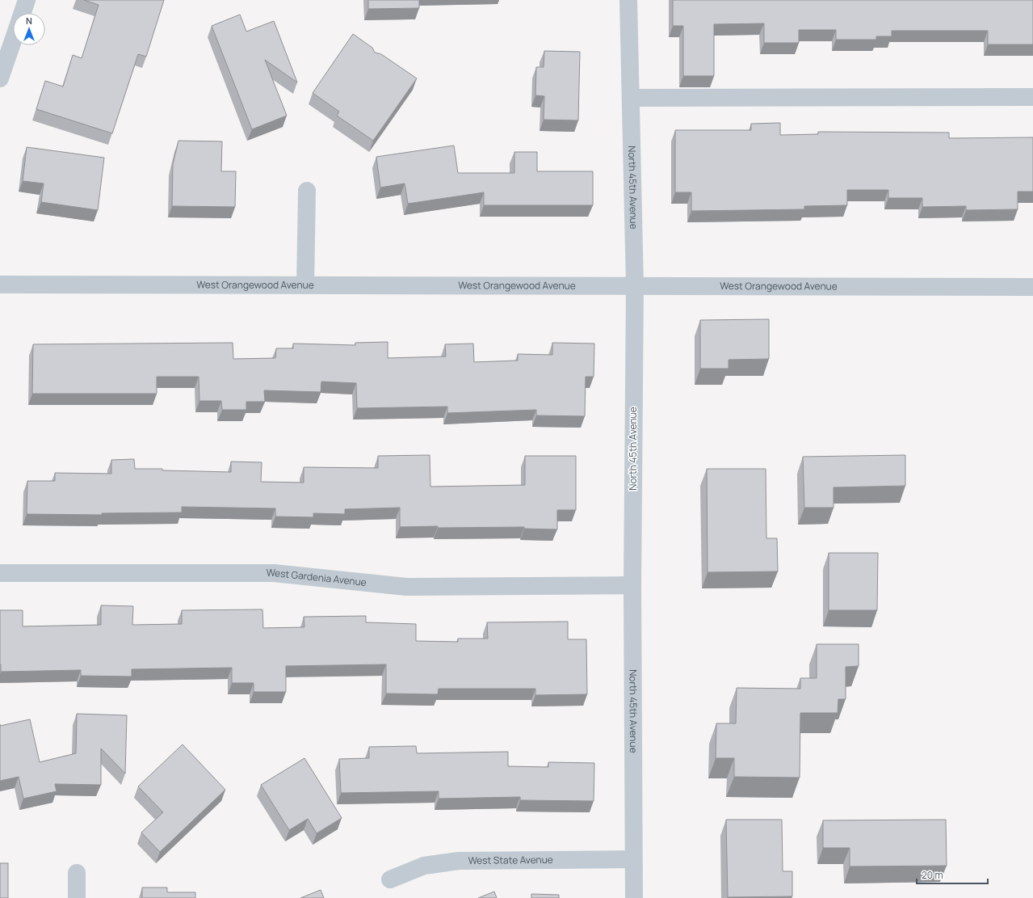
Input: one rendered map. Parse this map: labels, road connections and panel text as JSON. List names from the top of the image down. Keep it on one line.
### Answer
{"streets":{"street":["North 45th Avenue","West Orangewood Avenue","West Gardenia Avenue","West State Avenue"]},"crossings":[["North 45th Avenue","West Orangewood Avenue"],["North 45th Avenue","West Gardenia Avenue"],["North 45th Avenue","West State Avenue"]],"scale_bar":"20 m","north":"top"}
